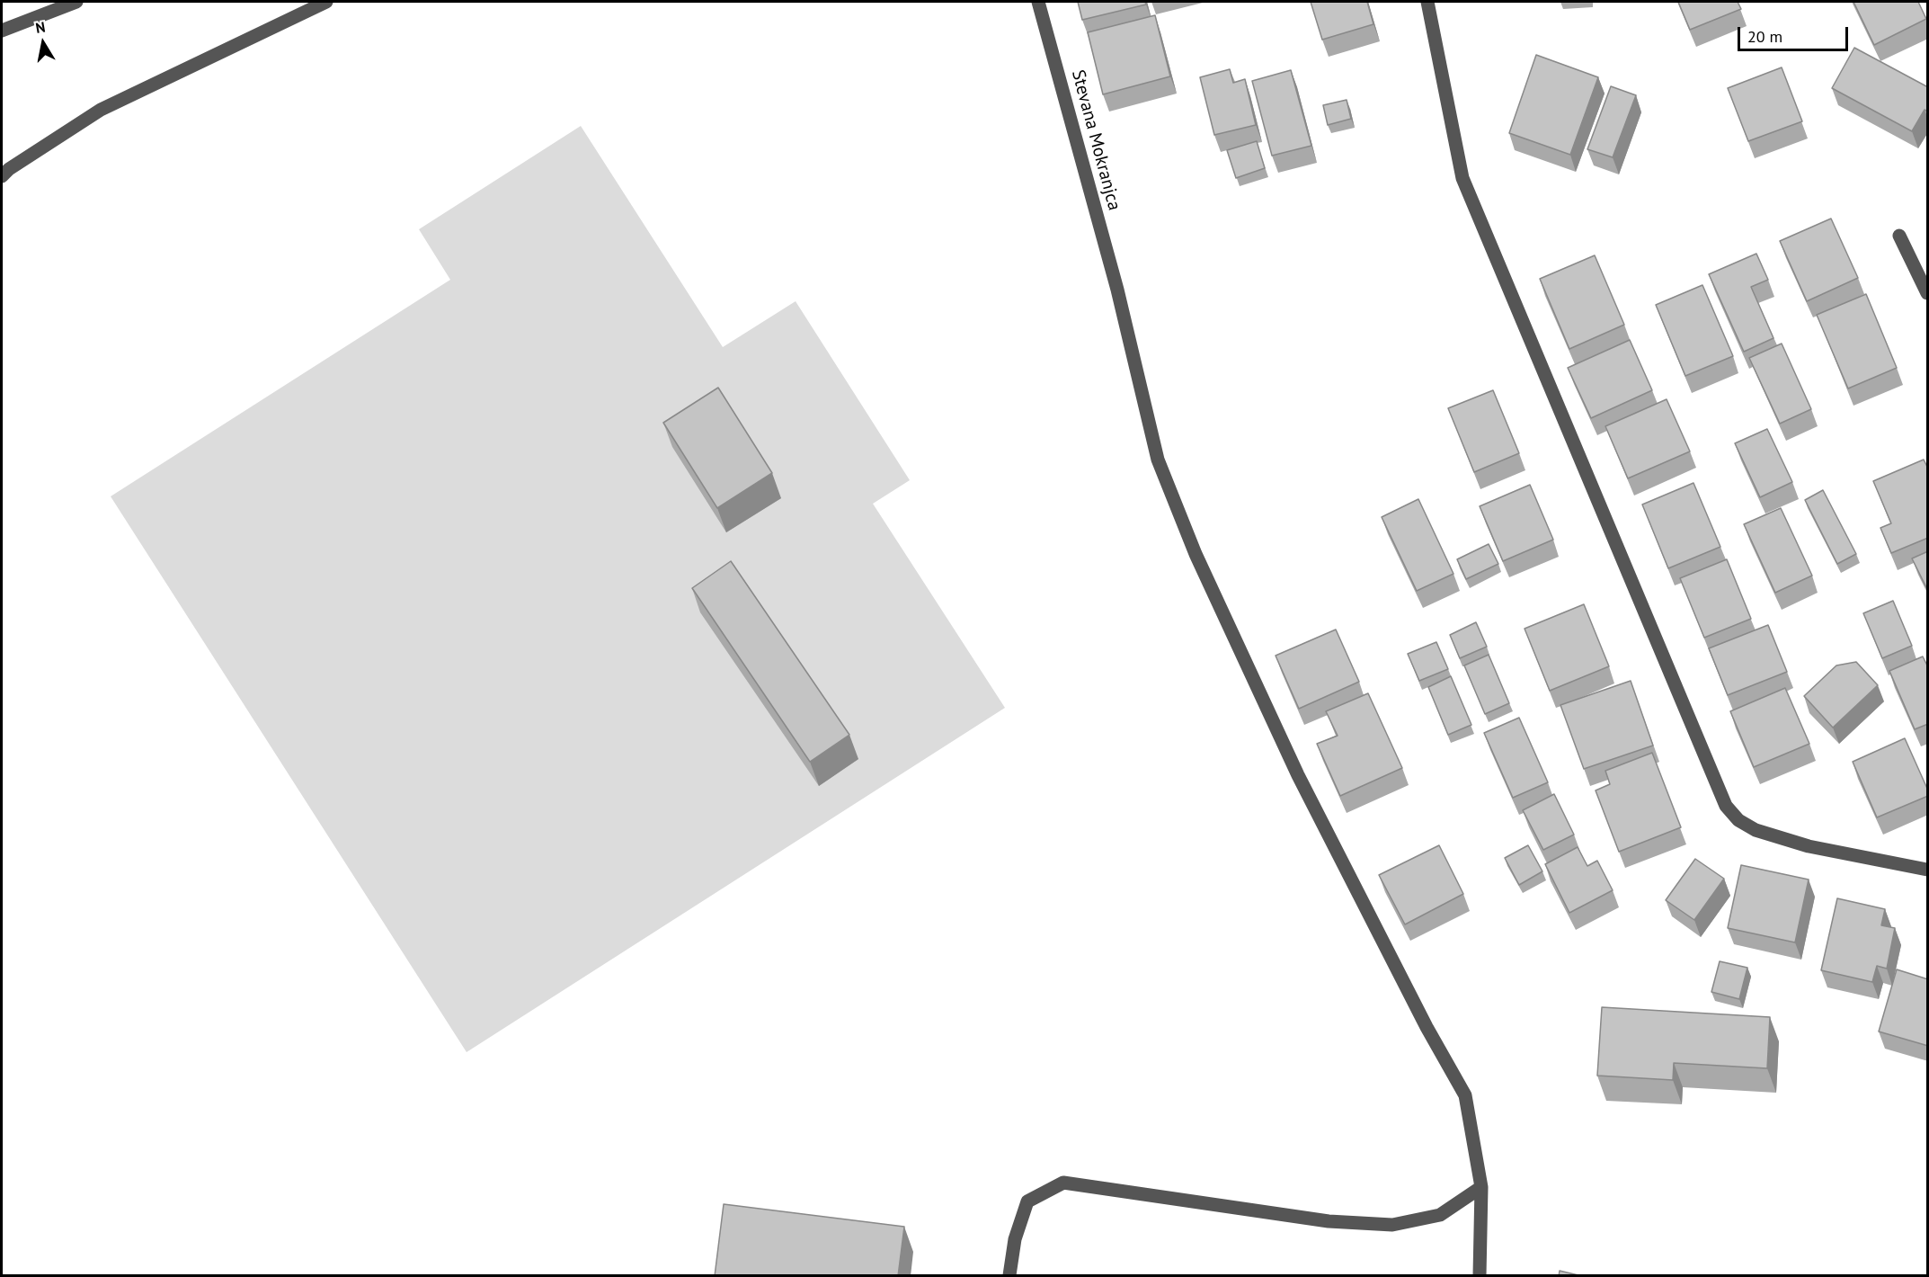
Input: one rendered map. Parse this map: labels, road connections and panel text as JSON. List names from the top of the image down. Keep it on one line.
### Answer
{"streets":{"street":["Stevana Mokranjca"]},"scale_bar":"20 m","north":"top"}
